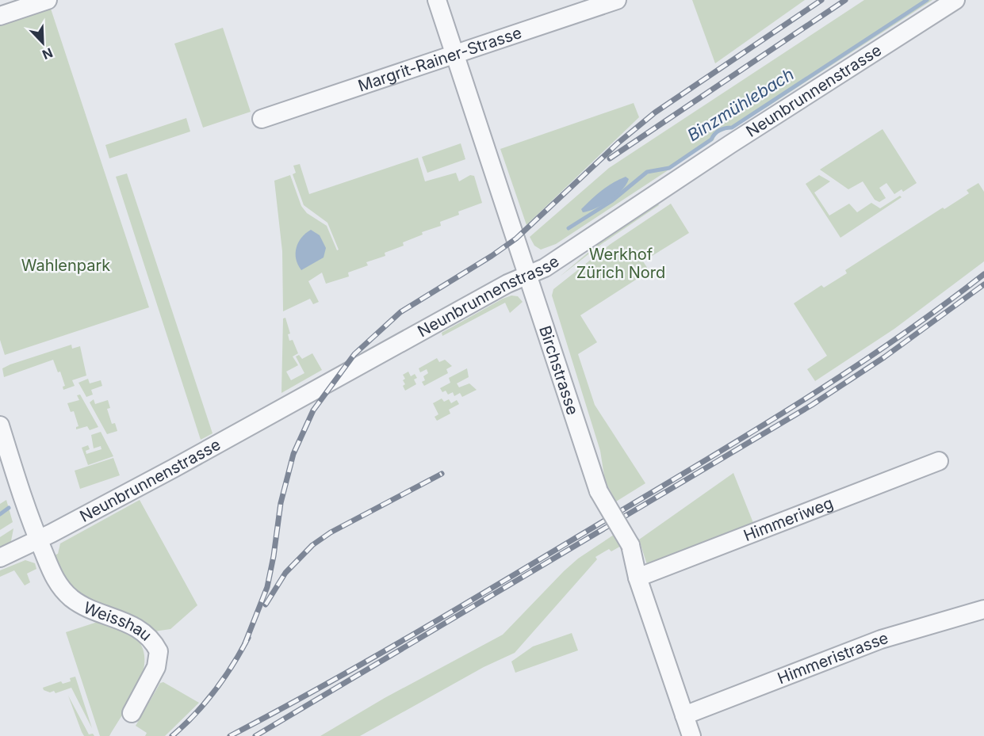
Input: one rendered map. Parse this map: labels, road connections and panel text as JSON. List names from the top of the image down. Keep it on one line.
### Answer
{"streets":{"street":["Margrit-Rainer-Strasse","Neunbrunnenstrasse","Birchstrasse","Himmeriweg","Weisshau","Himmeristrasse"]},"crossings":[["Margrit-Rainer-Strasse","Birchstrasse"],["Neunbrunnenstrasse","Birchstrasse"],["Neunbrunnenstrasse","Weisshau"],["Birchstrasse","Himmeriweg"],["Birchstrasse","Himmeristrasse"]],"water":["Binzmühlebach"],"parks":["Werkhof Zürich Nord","Wahlenpark"],"north":"bottom right"}
